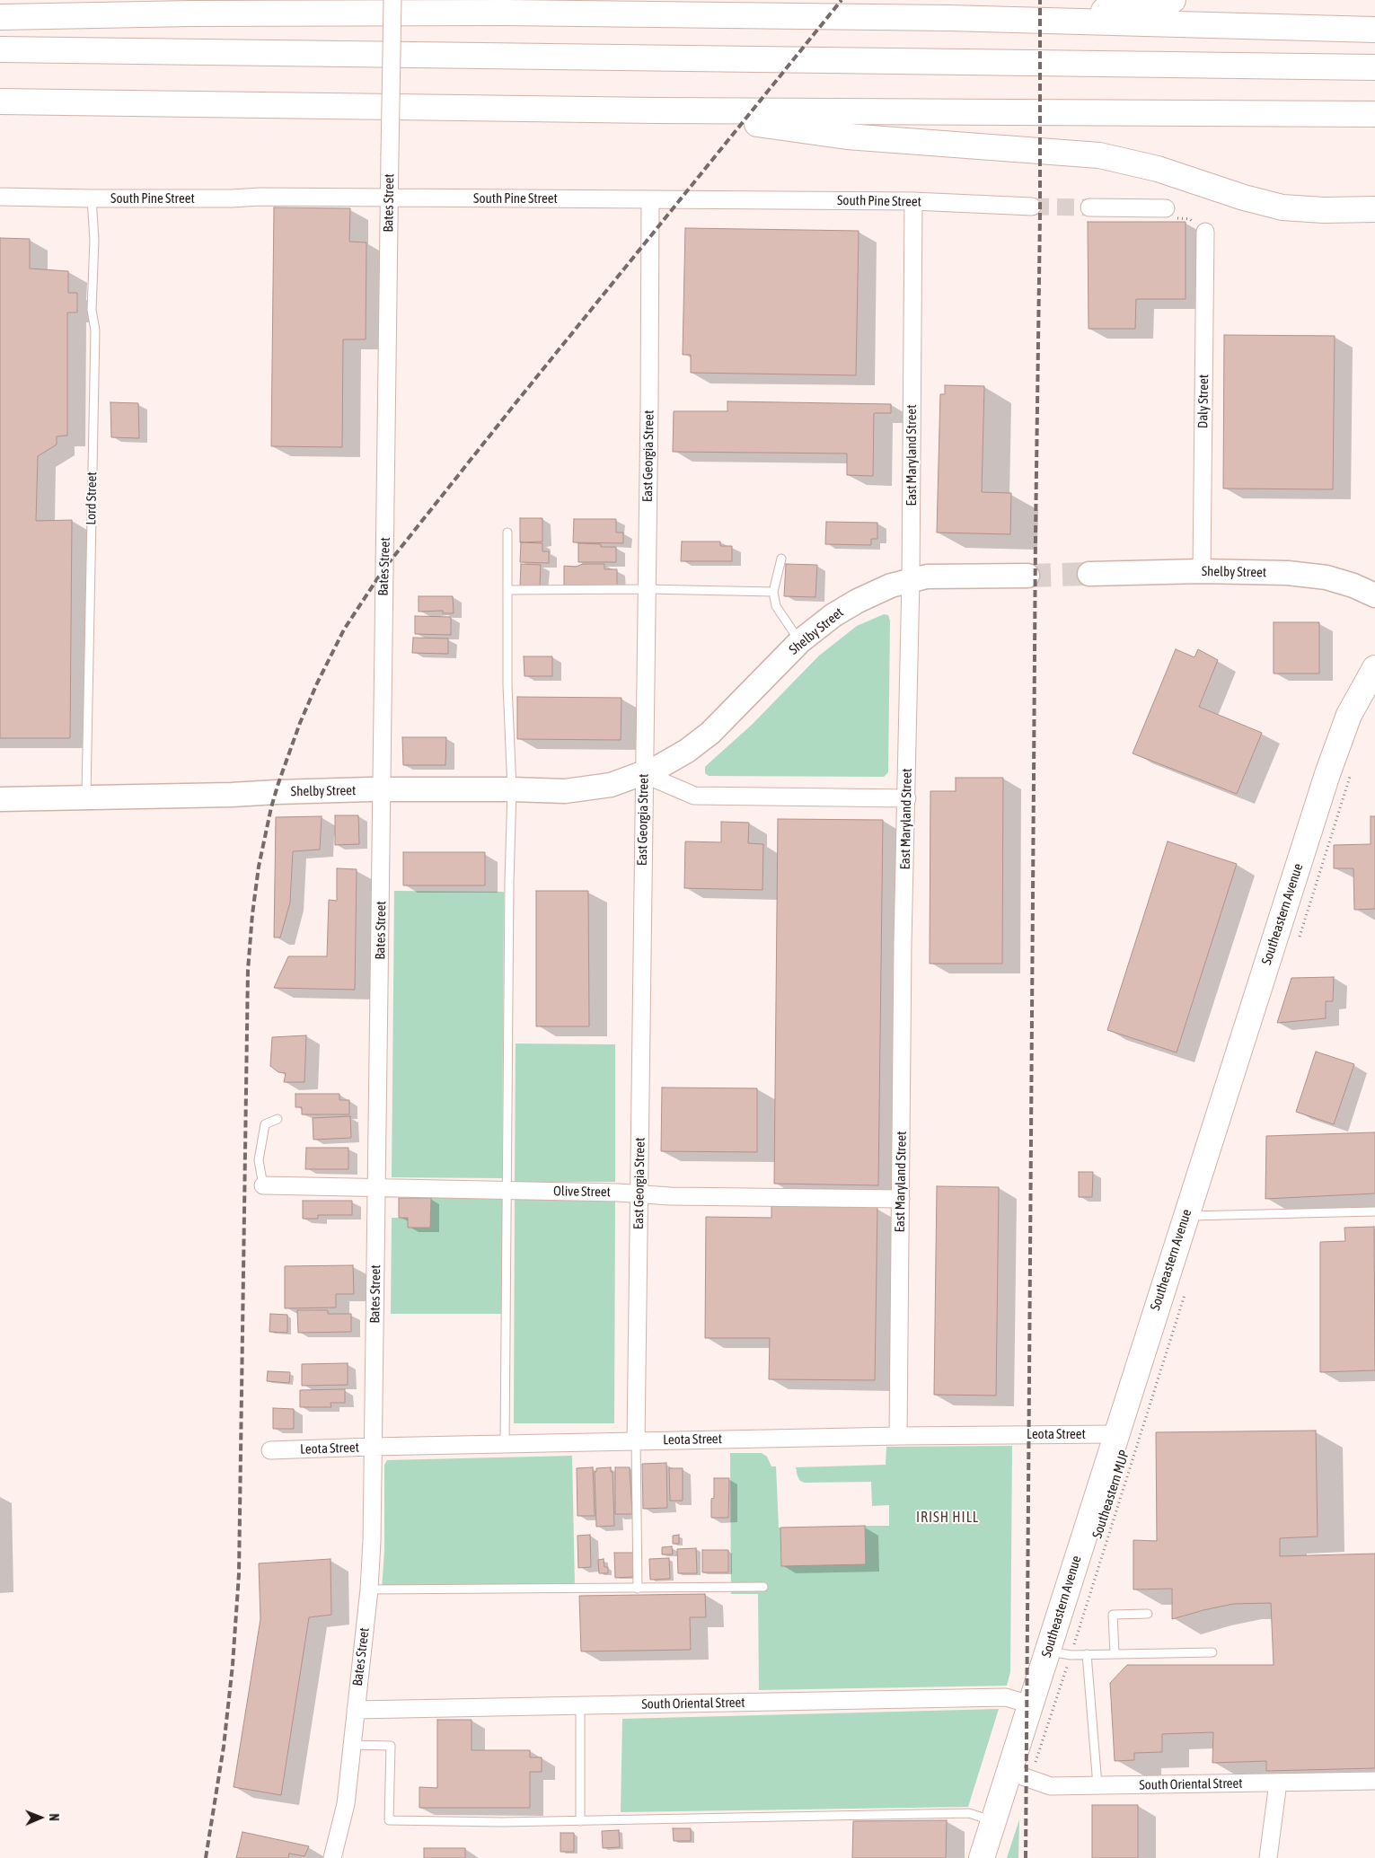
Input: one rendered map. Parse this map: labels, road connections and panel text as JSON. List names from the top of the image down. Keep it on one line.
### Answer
{"streets":{"main road":["Shelby Street","Southeastern Avenue"],"street":["South Pine Street","Bates Street","Daly Street","East Maryland Street","East Georgia Street","Olive Street","Leota Street","South Oriental Street"],"lane":["Lord Street"],"path":["Southeastern MUP"]},"crossings":[["South Pine Street","Bates Street"],["South Pine Street","East Maryland Street"],["South Pine Street","East Georgia Street"],["South Pine Street","Lord Street"],["Bates Street","Shelby Street"],["Bates Street","Olive Street"],["Bates Street","Leota Street"],["Bates Street","South Oriental Street"],["Daly Street","Shelby Street"],["East Maryland Street","Shelby Street"],["East Maryland Street","Olive Street"],["East Maryland Street","Leota Street"],["East Georgia Street","Shelby Street"],["East Georgia Street","Olive Street"],["East Georgia Street","Leota Street"],["Lord Street","Shelby Street"],["Southeastern Avenue","Leota Street"],["Southeastern Avenue","Southeastern MUP"],["Southeastern Avenue","South Oriental Street"],["Southeastern MUP","South Oriental Street"]],"districts":["IRISH HILL"],"north":"right"}
